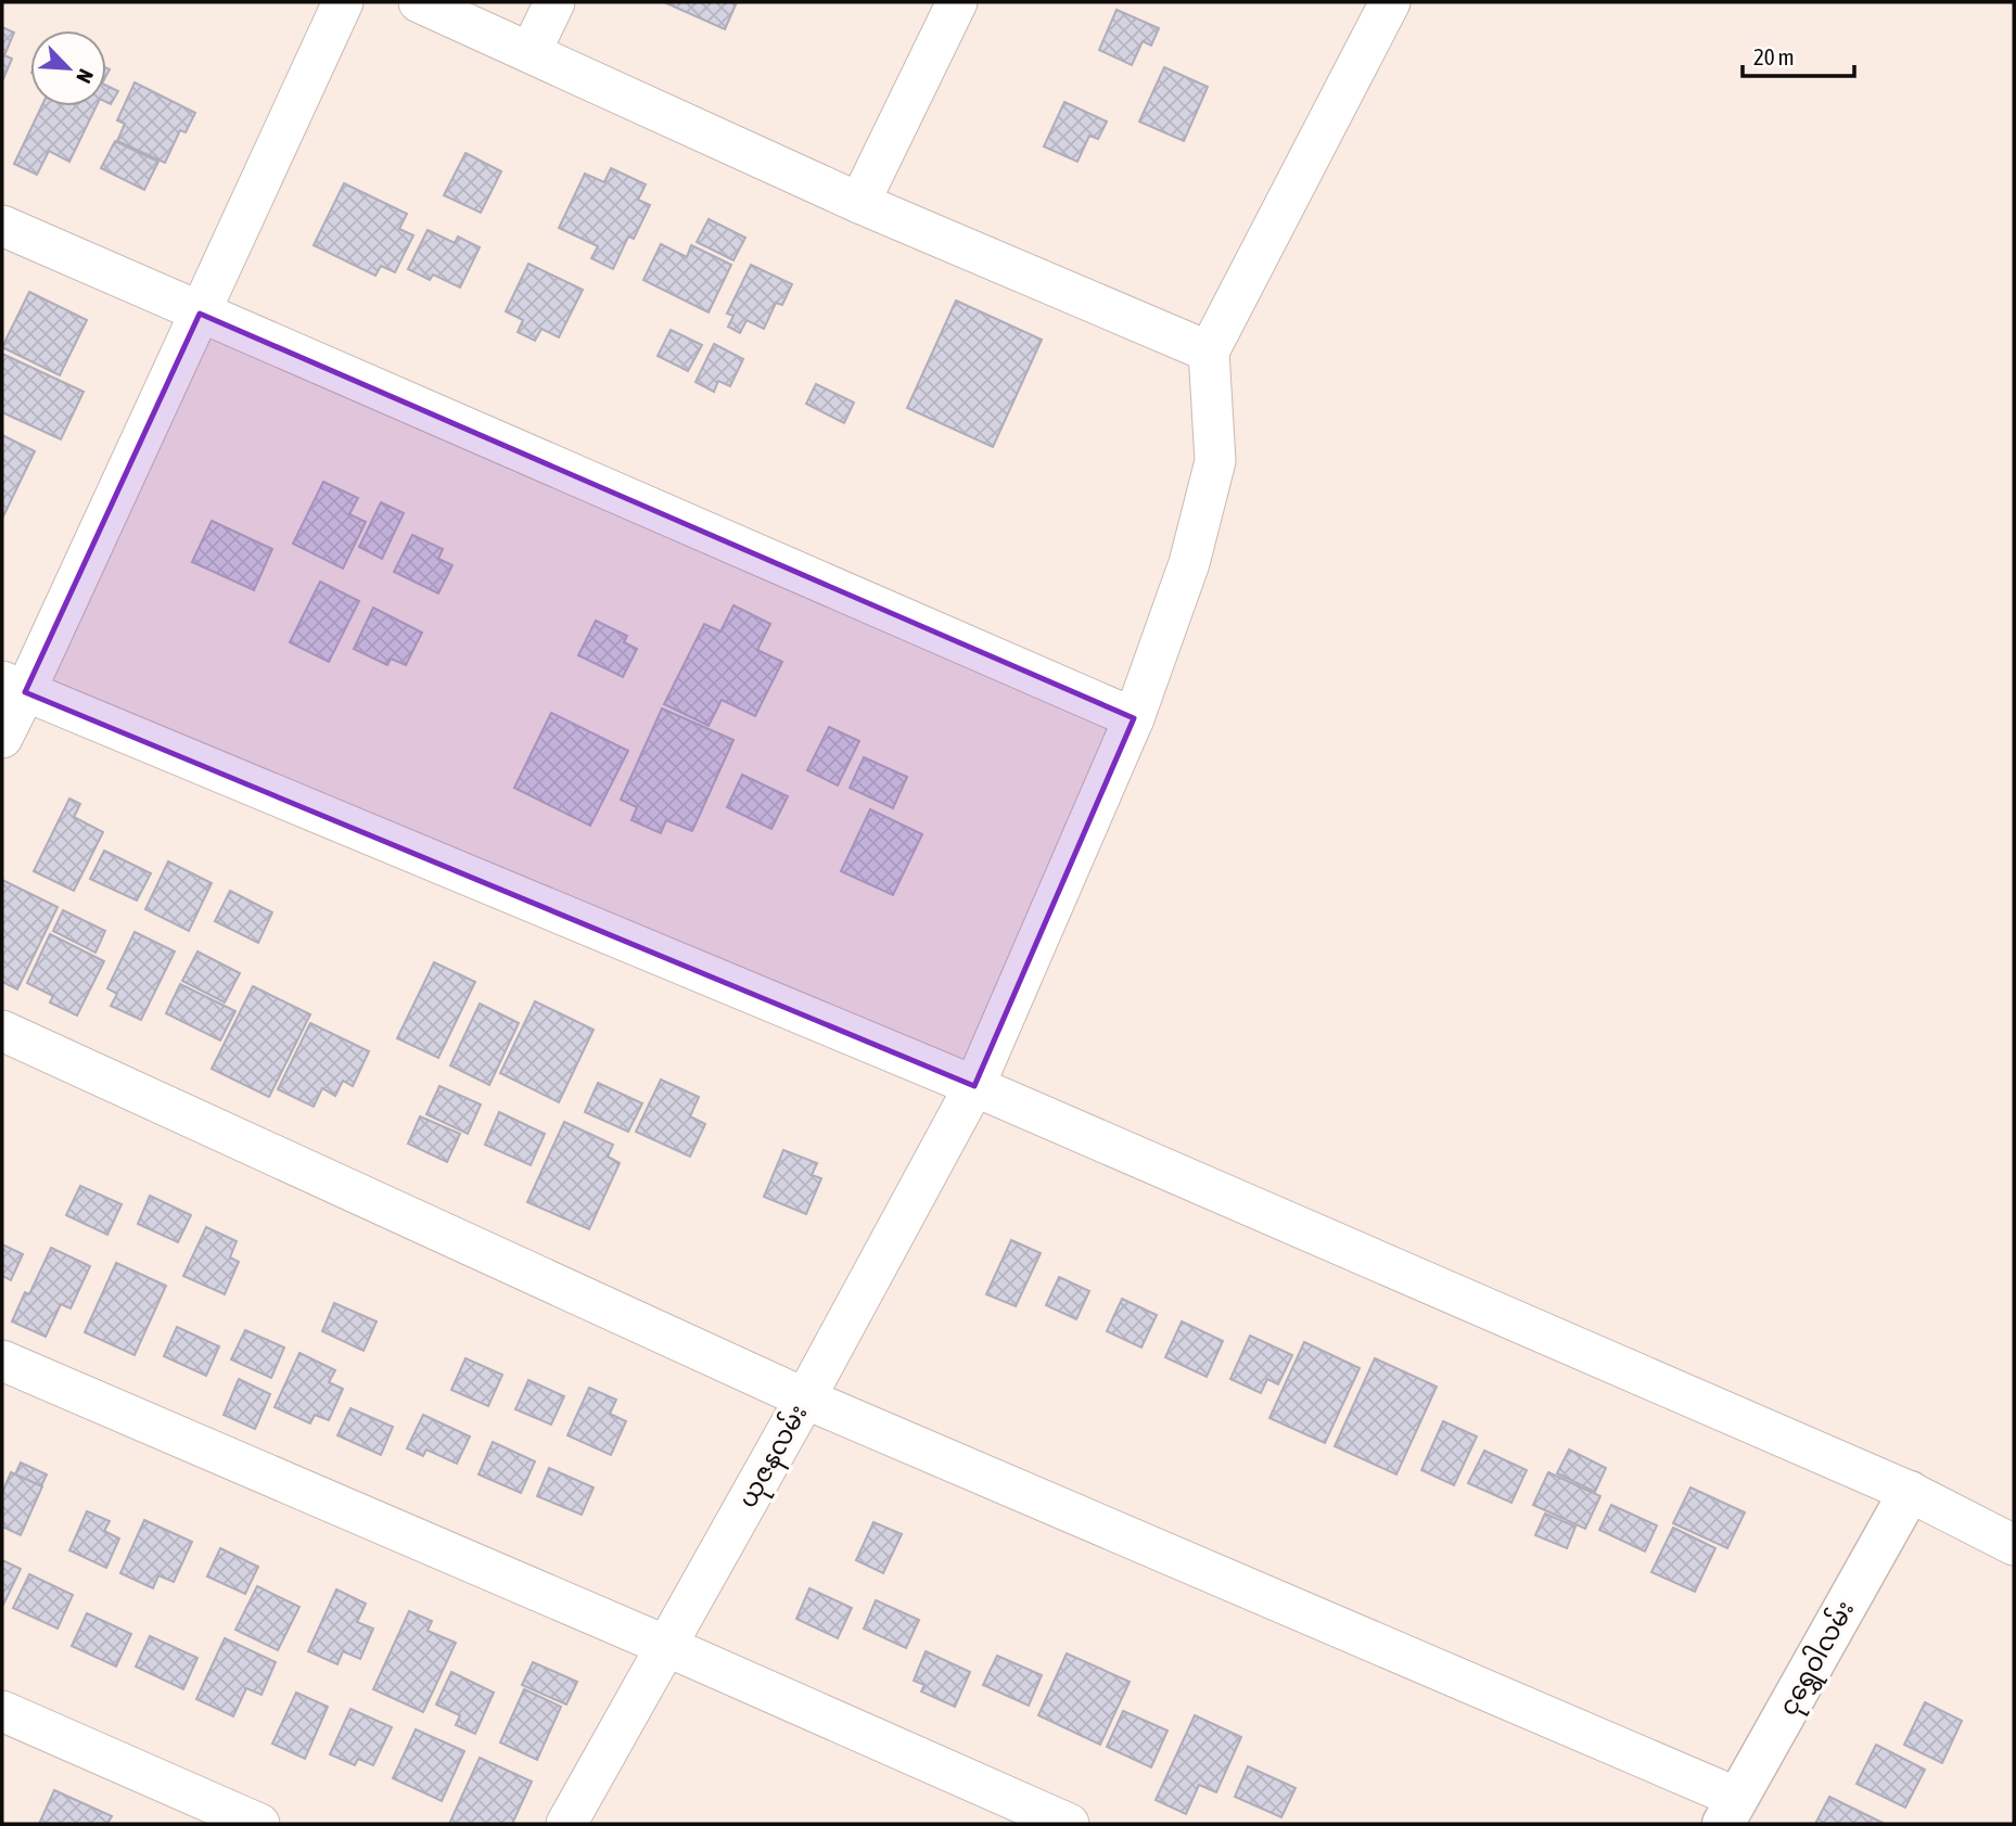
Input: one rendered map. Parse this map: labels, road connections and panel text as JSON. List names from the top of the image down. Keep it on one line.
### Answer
{"streets":{"street":["ယုဇနလမ်း","ငုရွှေဝါလမ်း"]},"scale_bar":"20 m","north":"bottom right"}
